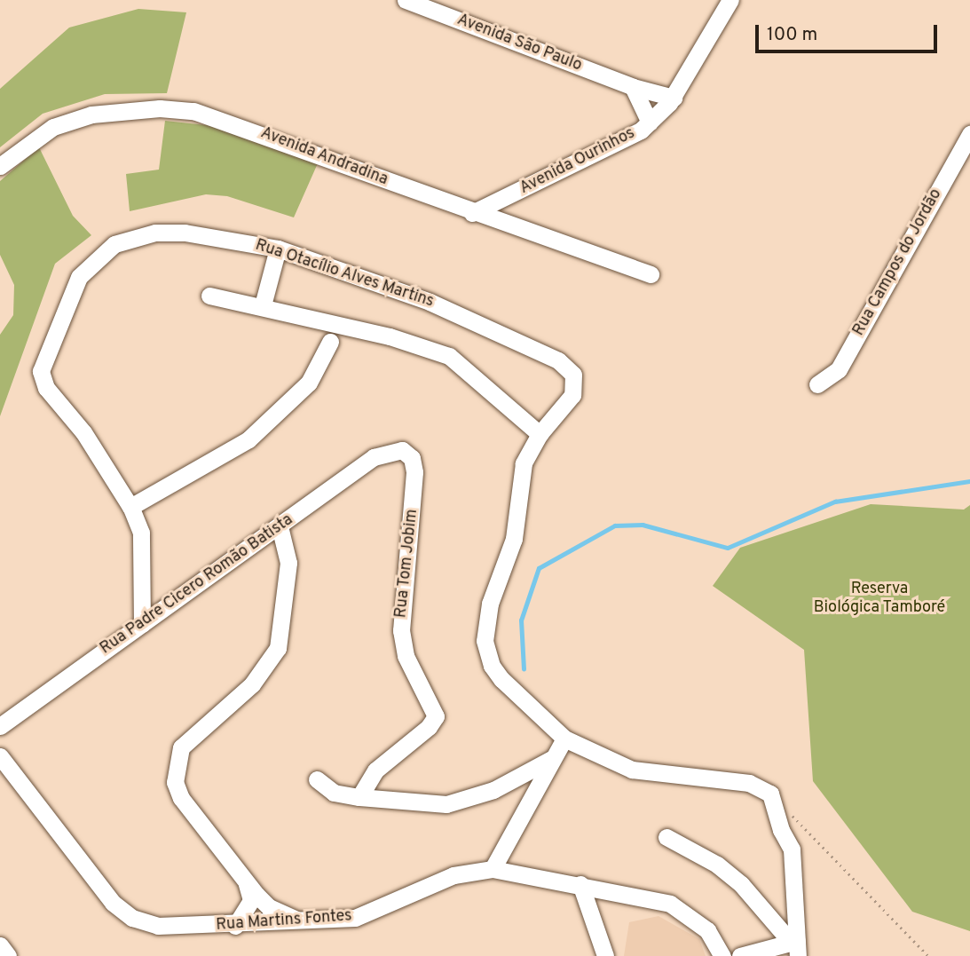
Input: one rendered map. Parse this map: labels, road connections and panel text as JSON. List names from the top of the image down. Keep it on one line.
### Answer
{"streets":{"street":["Avenida São Paulo","Avenida Andradina","Avenida Ourinhos","Rua Campos do Jordão","Rua Otacílio Alves Martins","Rua Tom Jobim","Rua Padre Cicero Romão Batista","Rua Martins Fontes"]},"crossings":[["Avenida São Paulo","Avenida Ourinhos"],["Avenida Andradina","Avenida Ourinhos"],["Rua Otacílio Alves Martins","Rua Padre Cicero Romão Batista"],["Rua Tom Jobim","Rua Padre Cicero Romão Batista"]],"parks":["Reserva Biológica Tamboré"],"scale_bar":"100 m"}
